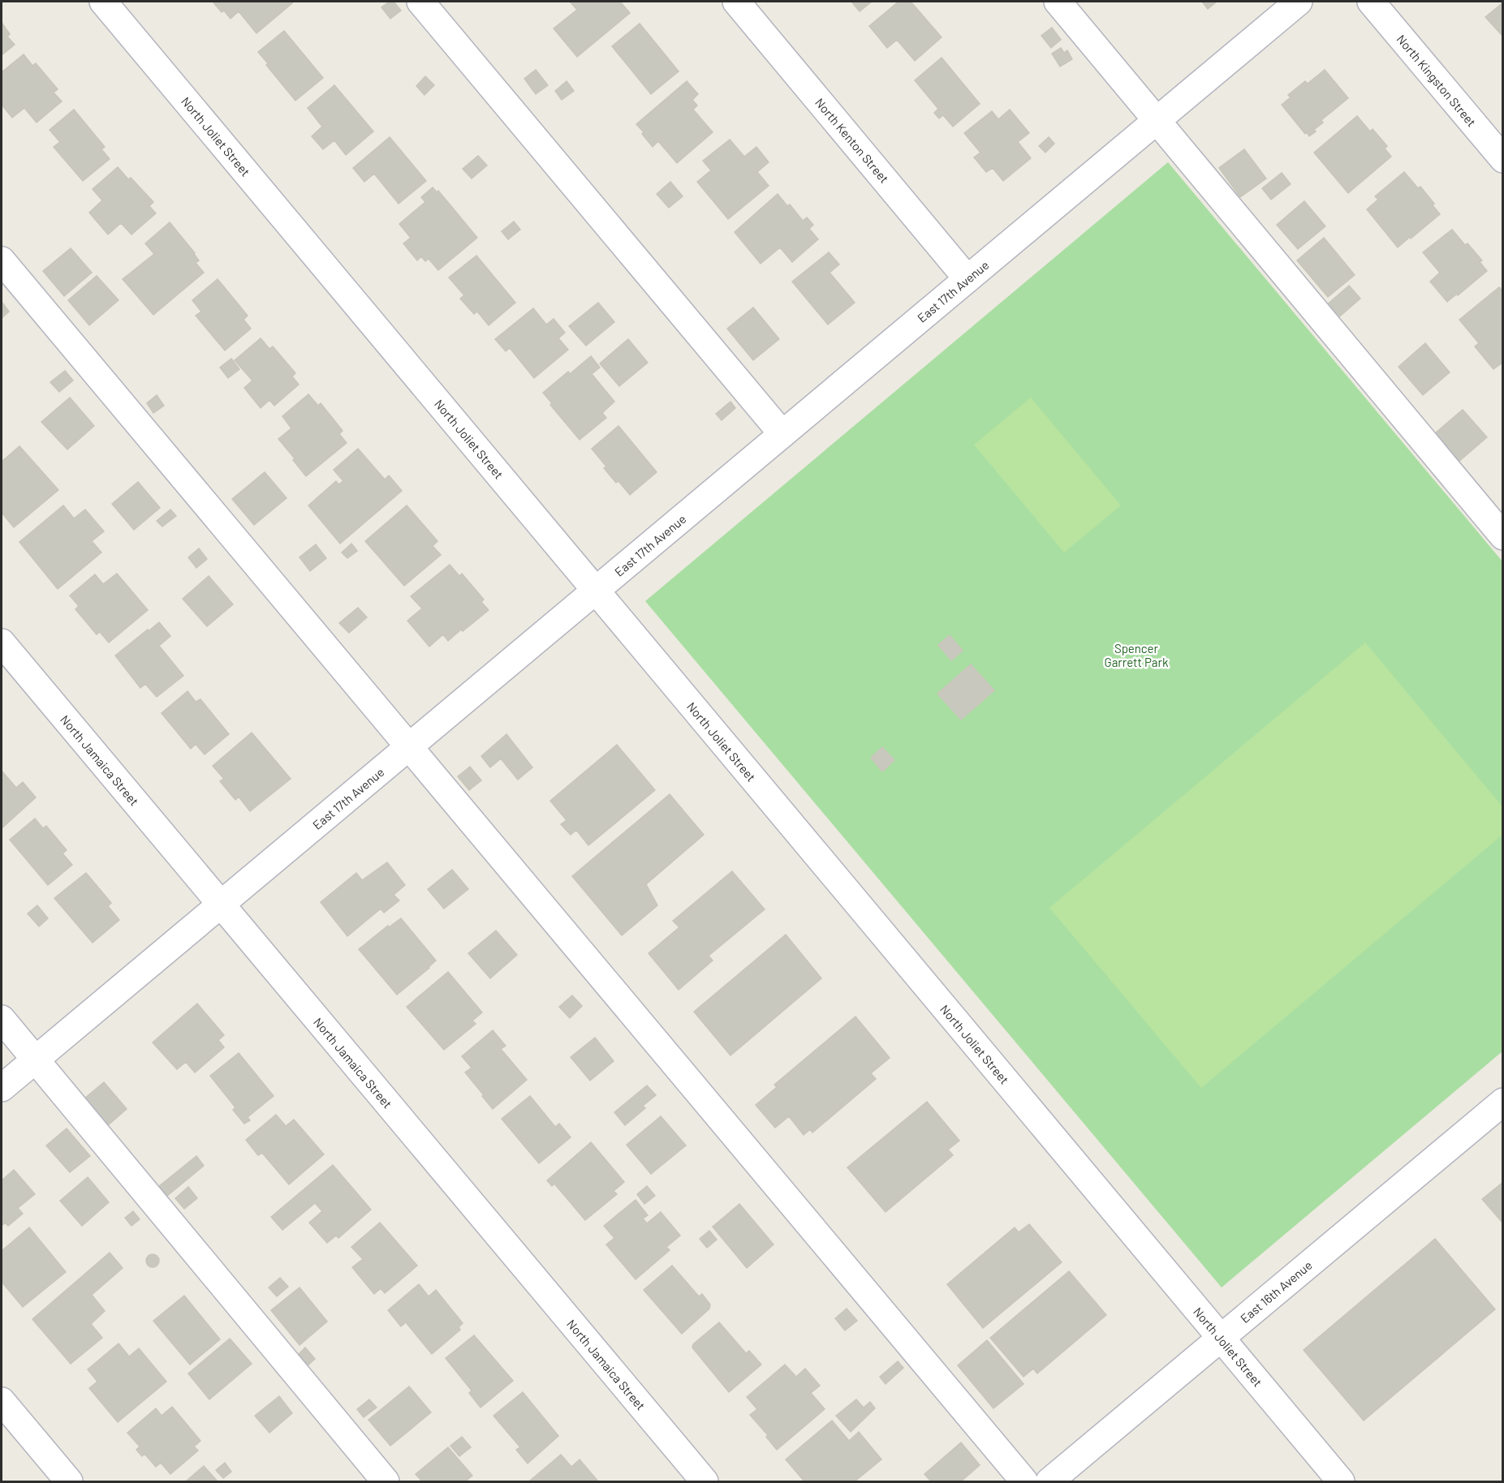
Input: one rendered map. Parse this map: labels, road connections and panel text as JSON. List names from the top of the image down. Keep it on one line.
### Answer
{"streets":{"street":["North Kingston Street","North Joliet Street","North Kenton Street","East 17th Avenue","North Jamaica Street","East 16th Avenue"]},"crossings":[["North Joliet Street","East 17th Avenue"],["North Joliet Street","East 16th Avenue"],["North Kenton Street","East 17th Avenue"],["East 17th Avenue","North Jamaica Street"]],"parks":["Spencer Garrett Park"]}
